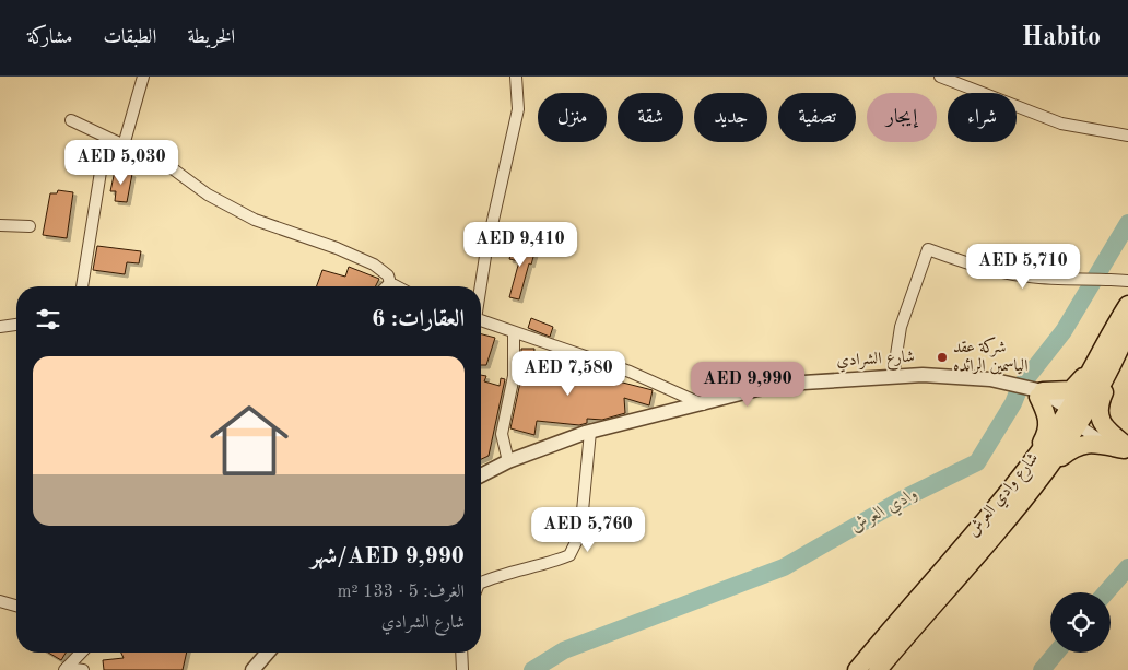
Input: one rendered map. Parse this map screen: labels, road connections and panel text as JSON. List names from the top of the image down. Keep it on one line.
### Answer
{"streets":{"main road":["شارع وادي العرش"],"street":["شارع الشرادي"]},"crossings":[["شارع الشرادي","شارع وادي العرش"]],"water":["وادي العرش"],"places":["شرکة عقد الیاسمین الرائدہ"],"page":{"header":"Habito","nav":["الخريطة","الطبقات","مشاركة"],"chip":["شراء","إيجار","تصفية","جديد","شقة","منزل"],"price":["AED 5,030","AED 9,410","AED 5,710","AED 7,580","AED 9,990","AED 5,760"],"heading":"العقارات: 6","list":[{"name":"AED 9,990/شهر","note":"الغرف: 5 · 133 m² · شارع الشرادي"}]}}
